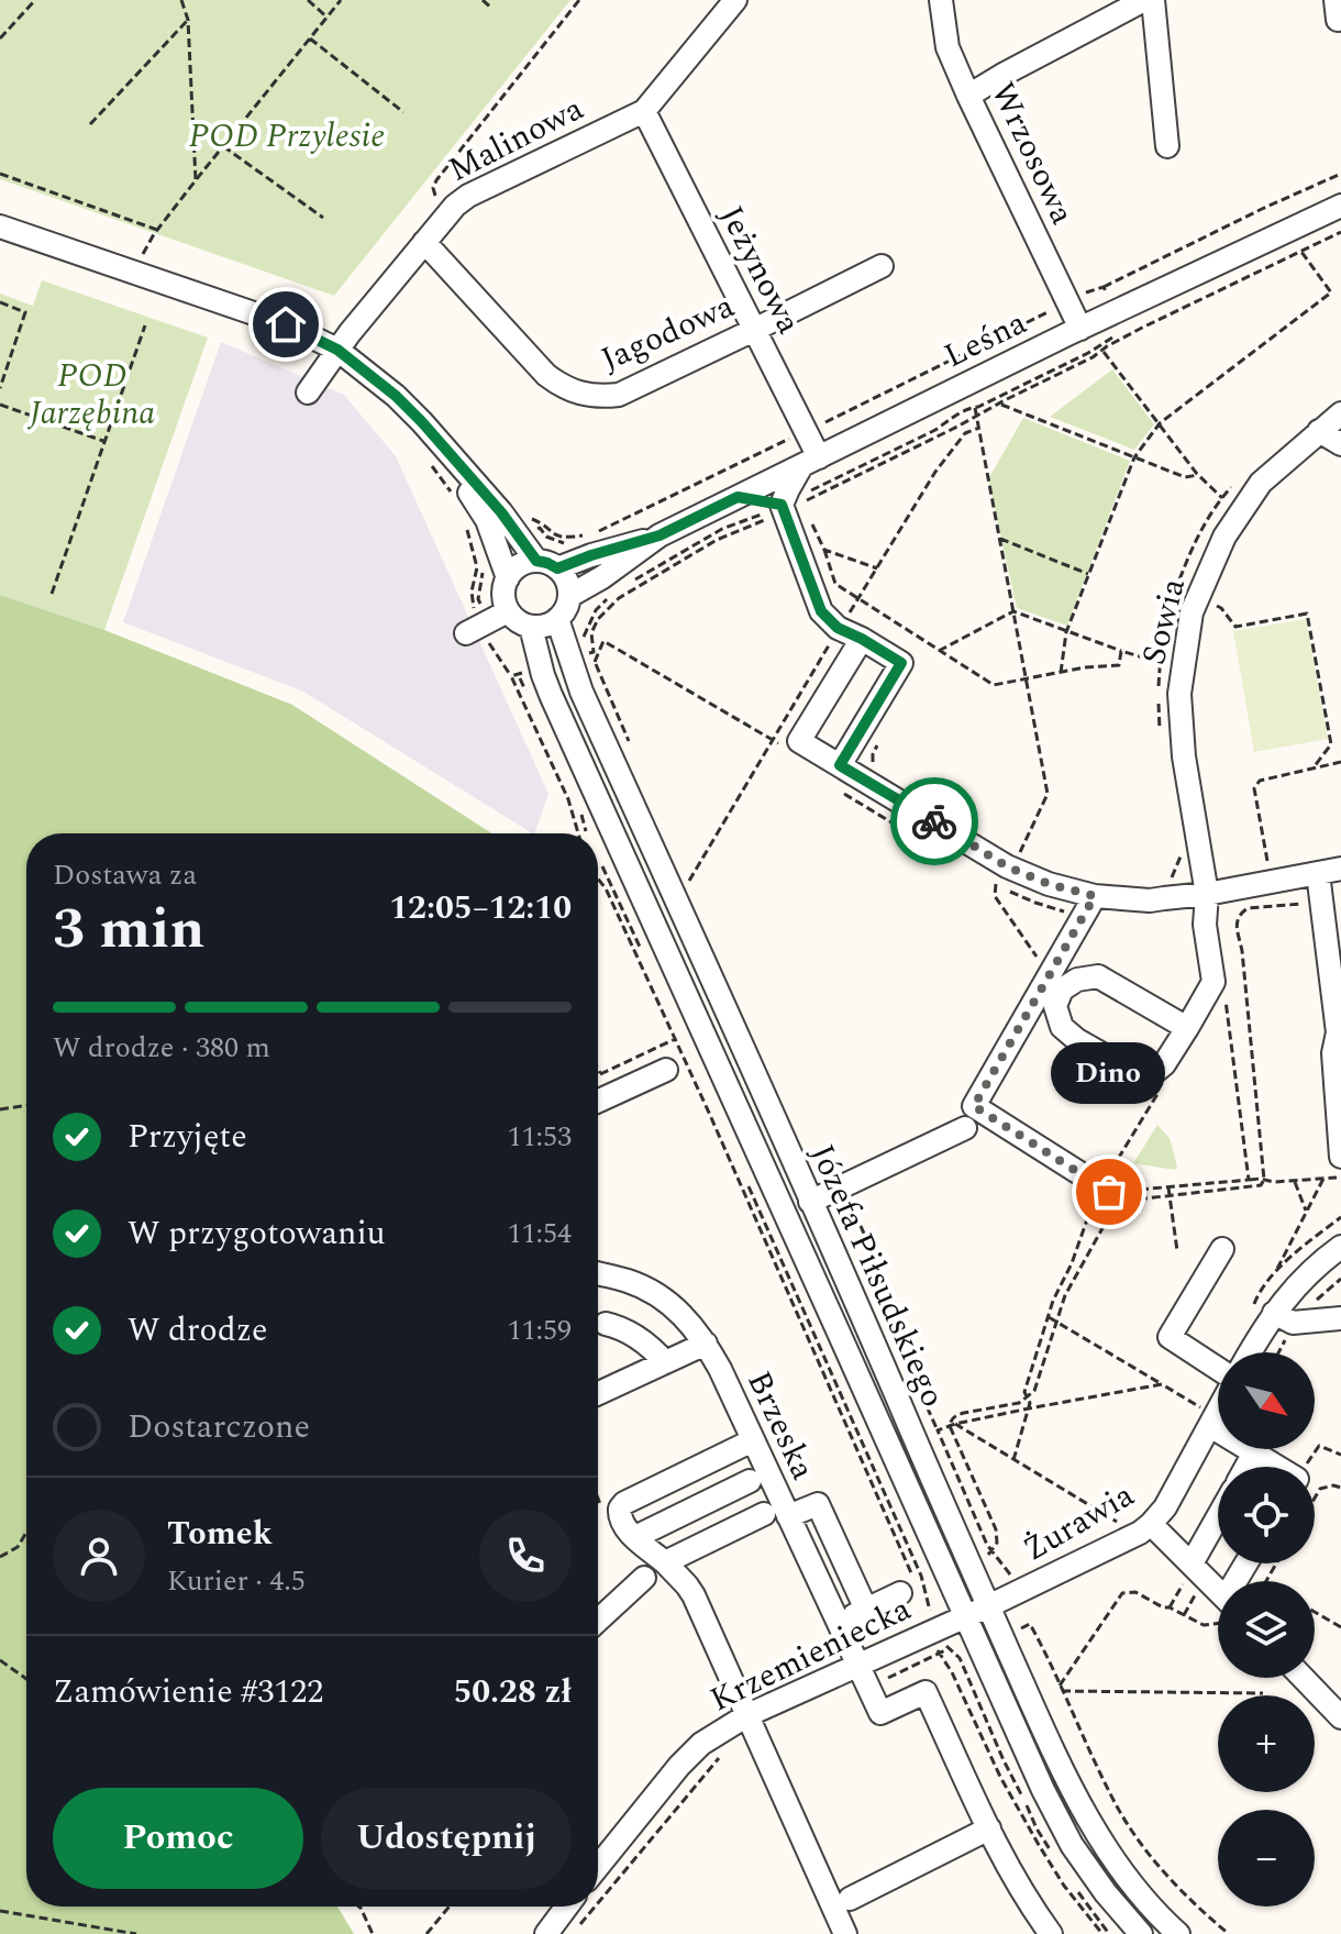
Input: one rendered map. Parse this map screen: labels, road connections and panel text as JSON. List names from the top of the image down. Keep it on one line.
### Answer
{"streets":{"street":["Malinowa","Wrzosowa","Jeżynowa","Jagodowa","Leśna","Sowia","Józefa Piłsudskiego","Brzeska","Żurawia","Krzemieniecka"]},"crossings":[["Malinowa","Jeżynowa"],["Malinowa","Jagodowa"],["Wrzosowa","Leśna"],["Jeżynowa","Jagodowa"],["Jeżynowa","Leśna"],["Leśna","Józefa Piłsudskiego"],["Józefa Piłsudskiego","Żurawia"],["Józefa Piłsudskiego","Krzemieniecka"],["Brzeska","Krzemieniecka"],["Żurawia","Krzemieniecka"]],"parks":["POD Przylesie","POD Jarzębina"],"places":["Dino"],"north":"bottom right","page":{"heading":["3 min","Dostawa za","12:05–12:10"],"panel":["Tomek","Kurier · 4.5","Zamówienie #3122","50.28 zł"],"bar":"W drodze · 380 m","bubble":"Dino","list":[["Przyjęte","11:53"],["W przygotowaniu","11:54"],["W drodze","11:59"],"Dostarczone"],"map_buttons":["+","−"],"buttons":["Pomoc","Udostępnij"]}}
